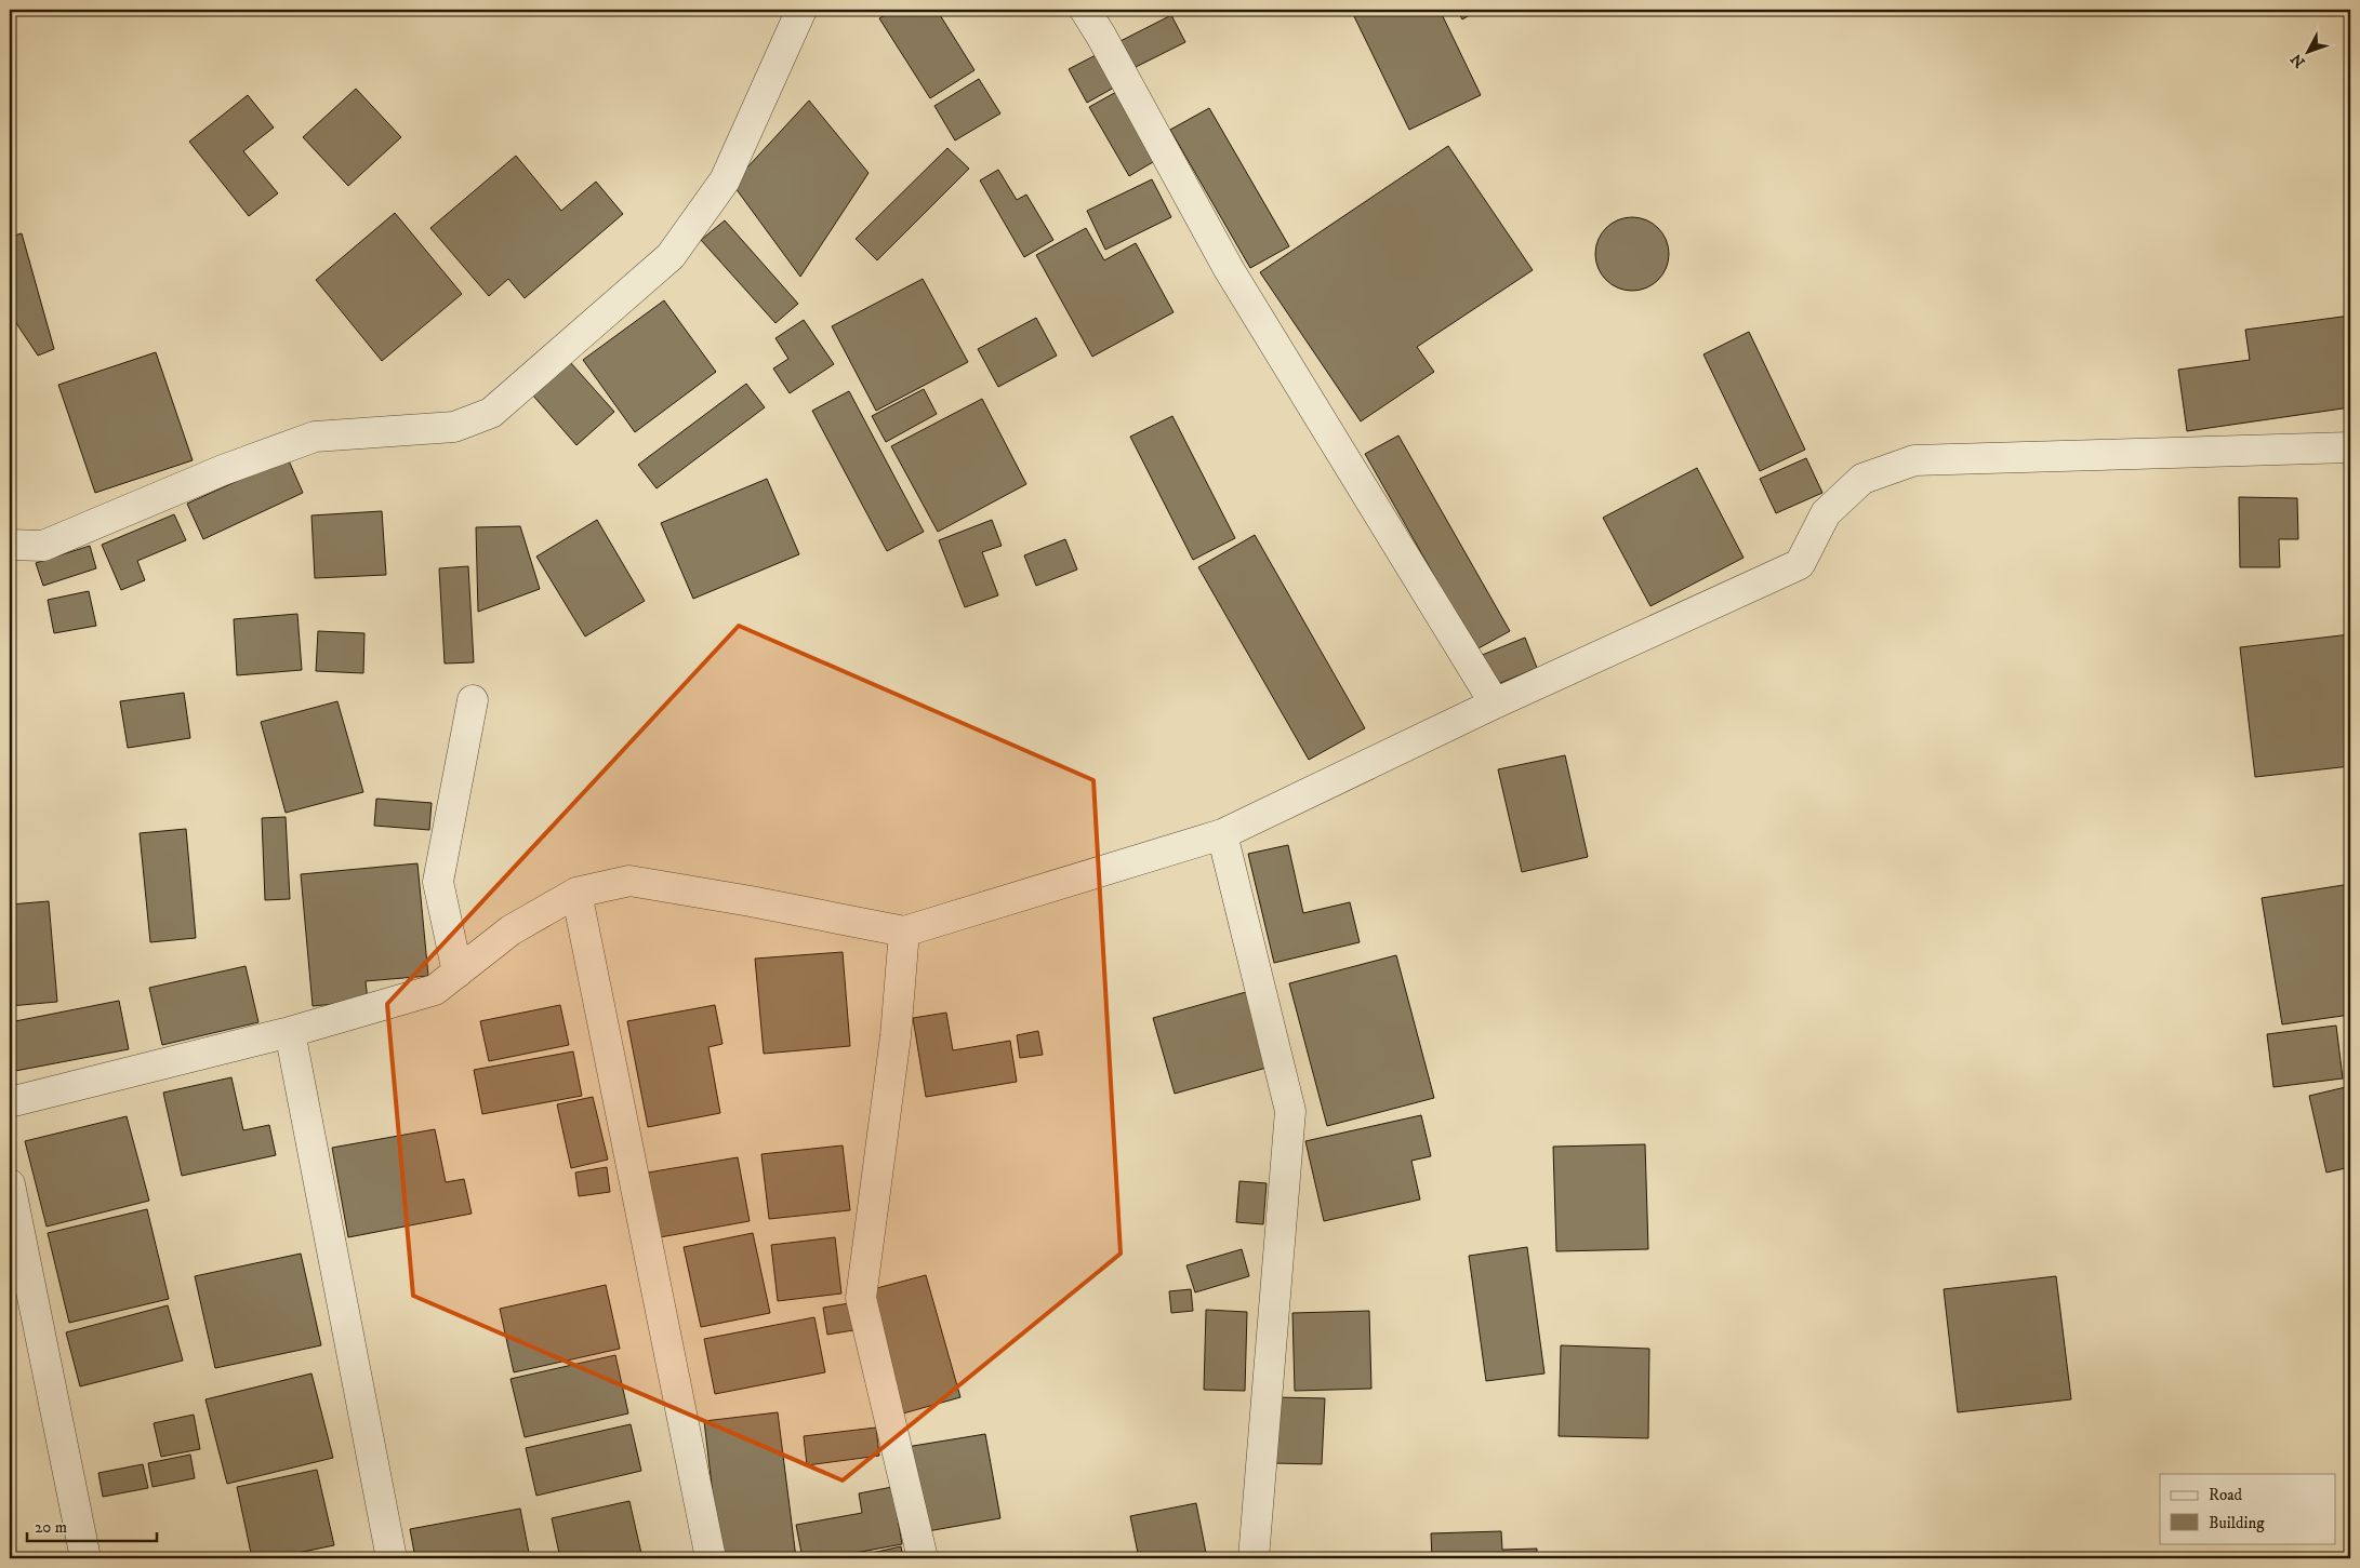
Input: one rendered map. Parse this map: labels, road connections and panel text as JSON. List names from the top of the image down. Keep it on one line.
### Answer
{"legend":["Road","Building"],"scale_bar":"20 m","north":"bottom left"}
